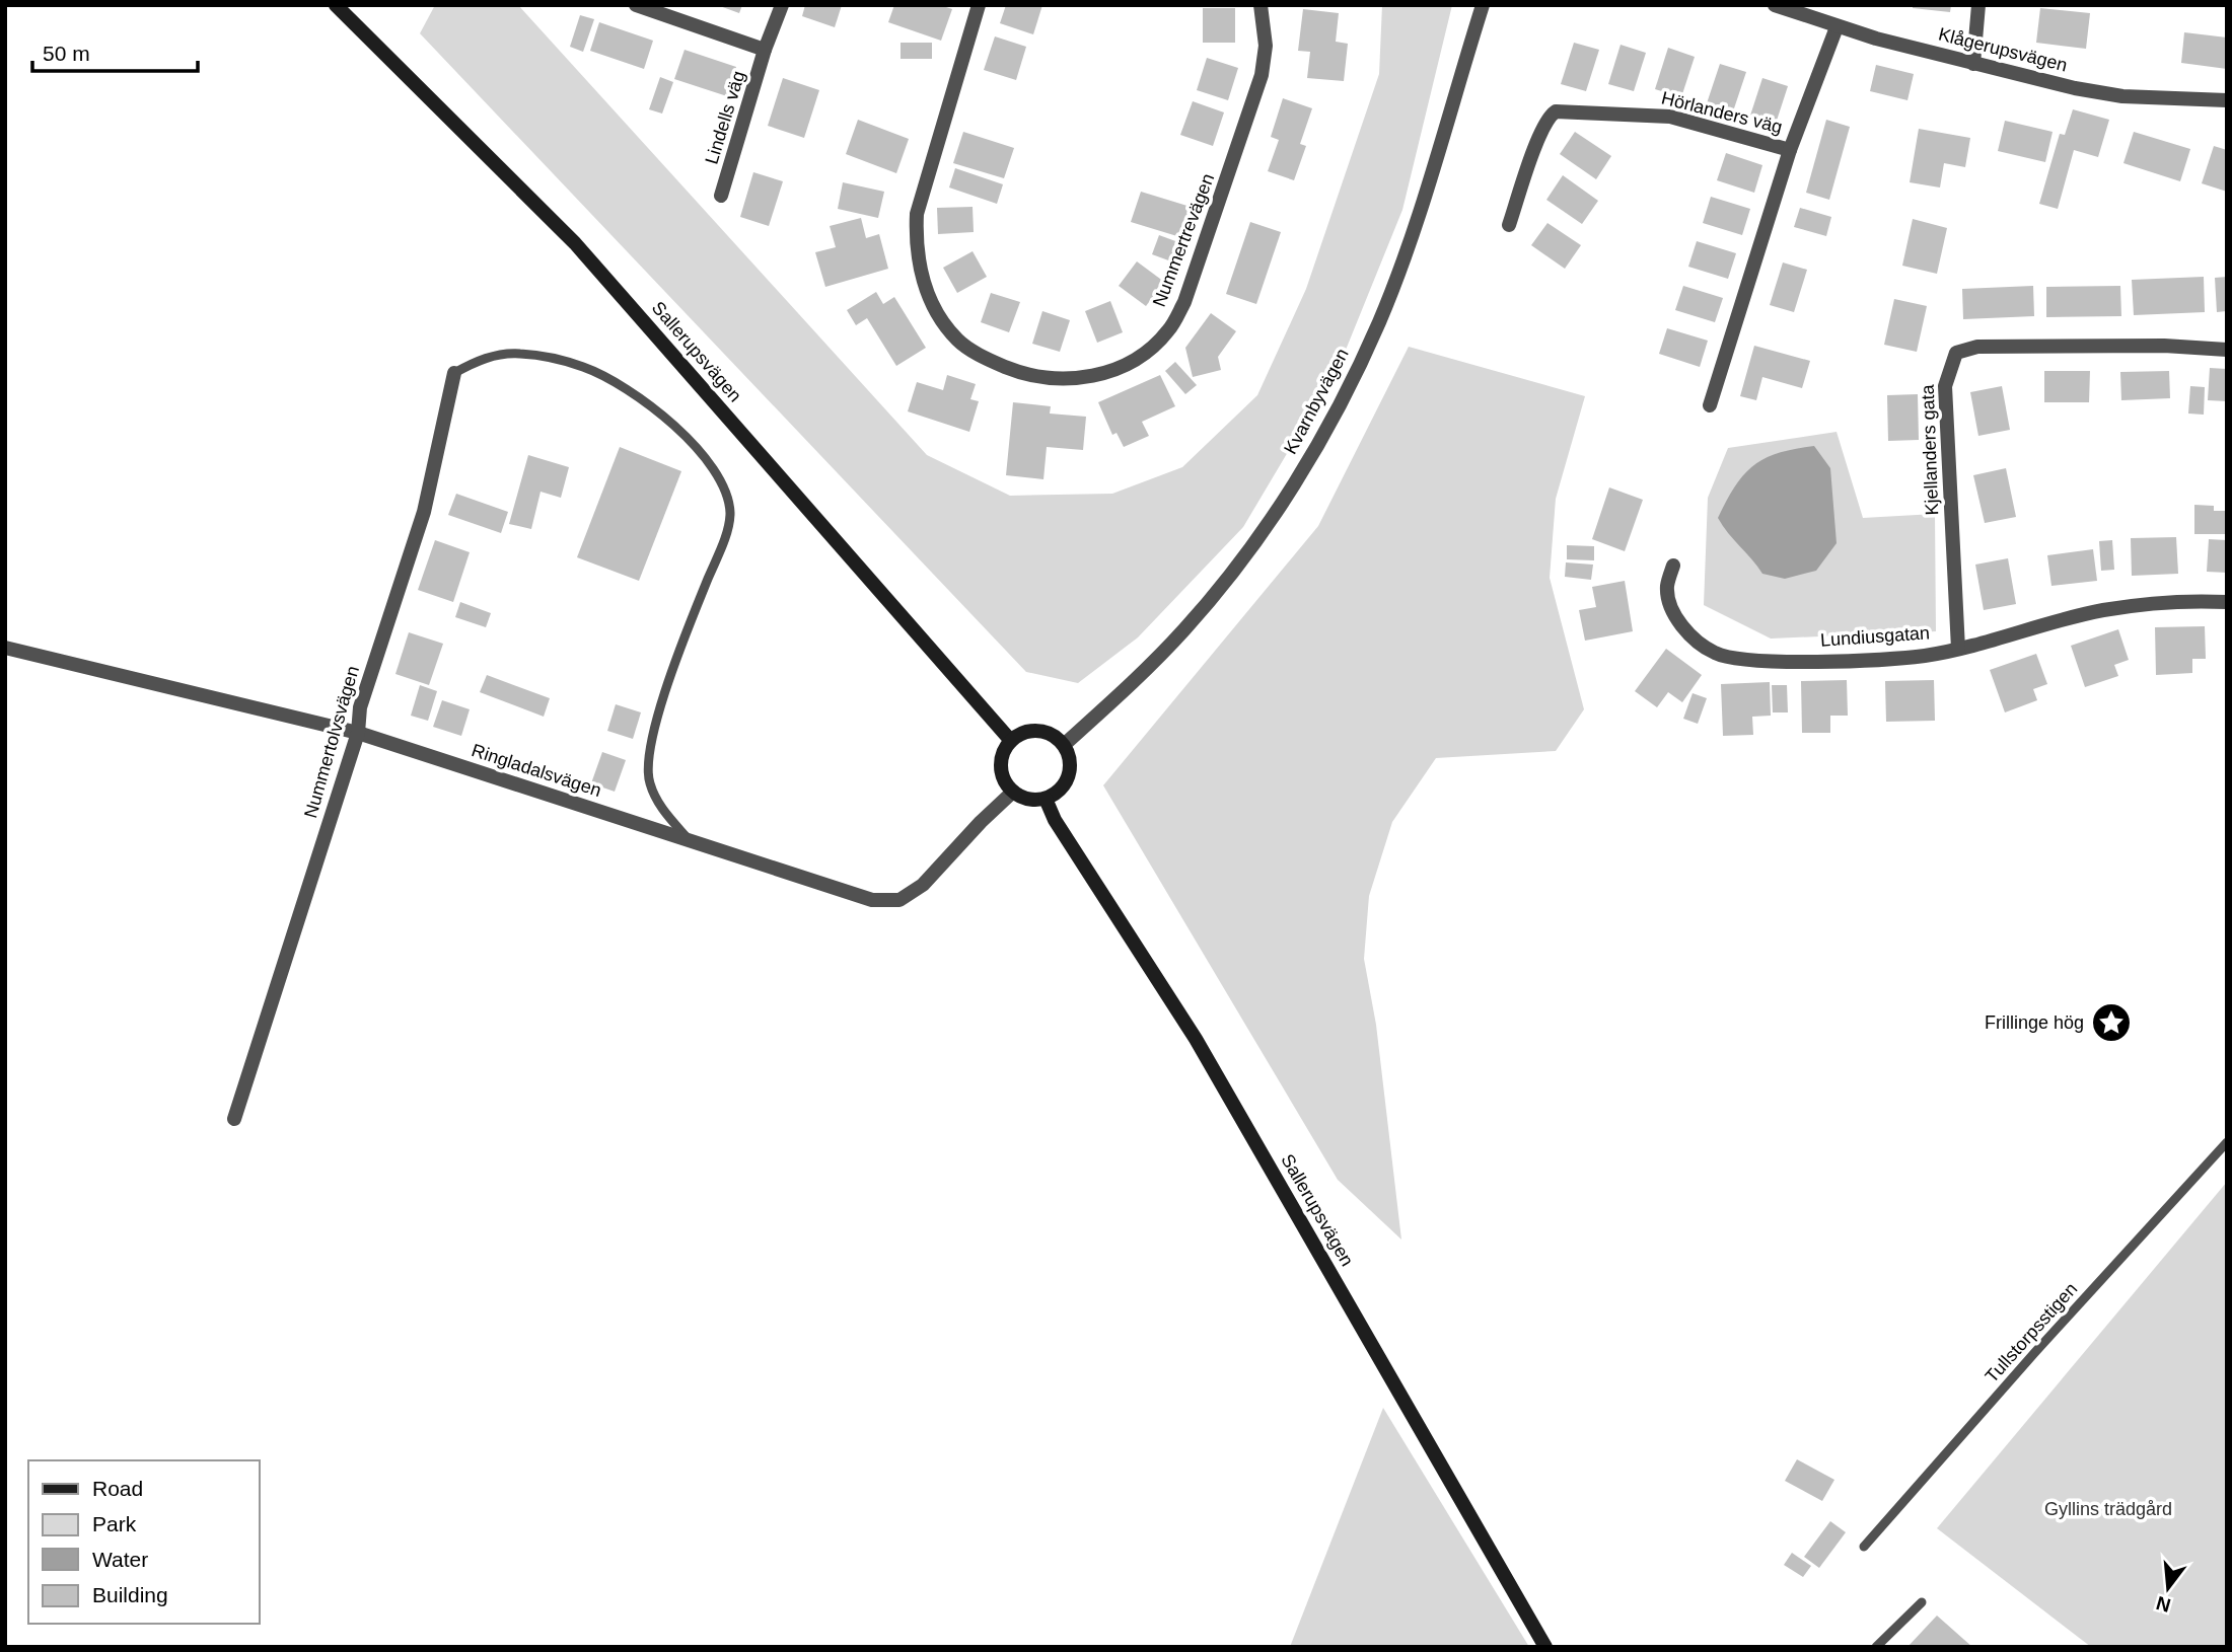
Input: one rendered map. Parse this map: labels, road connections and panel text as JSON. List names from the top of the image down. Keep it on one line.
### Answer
{"streets":{"main road":["Sallerupsvägen"],"street":["Klågerupsvägen","Hörlanders väg","Lindells väg","Nummertrevägen","Kvarnbyvägen","Kjellanders gata","Lundiusgatan","Nummertolvsvägen","Ringladalsvägen"],"lane":["Tullstorpsstigen"]},"crossings":[["Klågerupsvägen","Hörlanders väg"],["Sallerupsvägen","Kvarnbyvägen"],["Sallerupsvägen","Ringladalsvägen"],["Kvarnbyvägen","Ringladalsvägen"],["Kjellanders gata","Lundiusgatan"],["Nummertolvsvägen","Ringladalsvägen"]],"parks":["Gyllins trädgård"],"places":{"place":["Frillinge hög"]},"legend":["Road","Park","Water","Building"],"scale_bar":"50 m","north":"bottom"}
